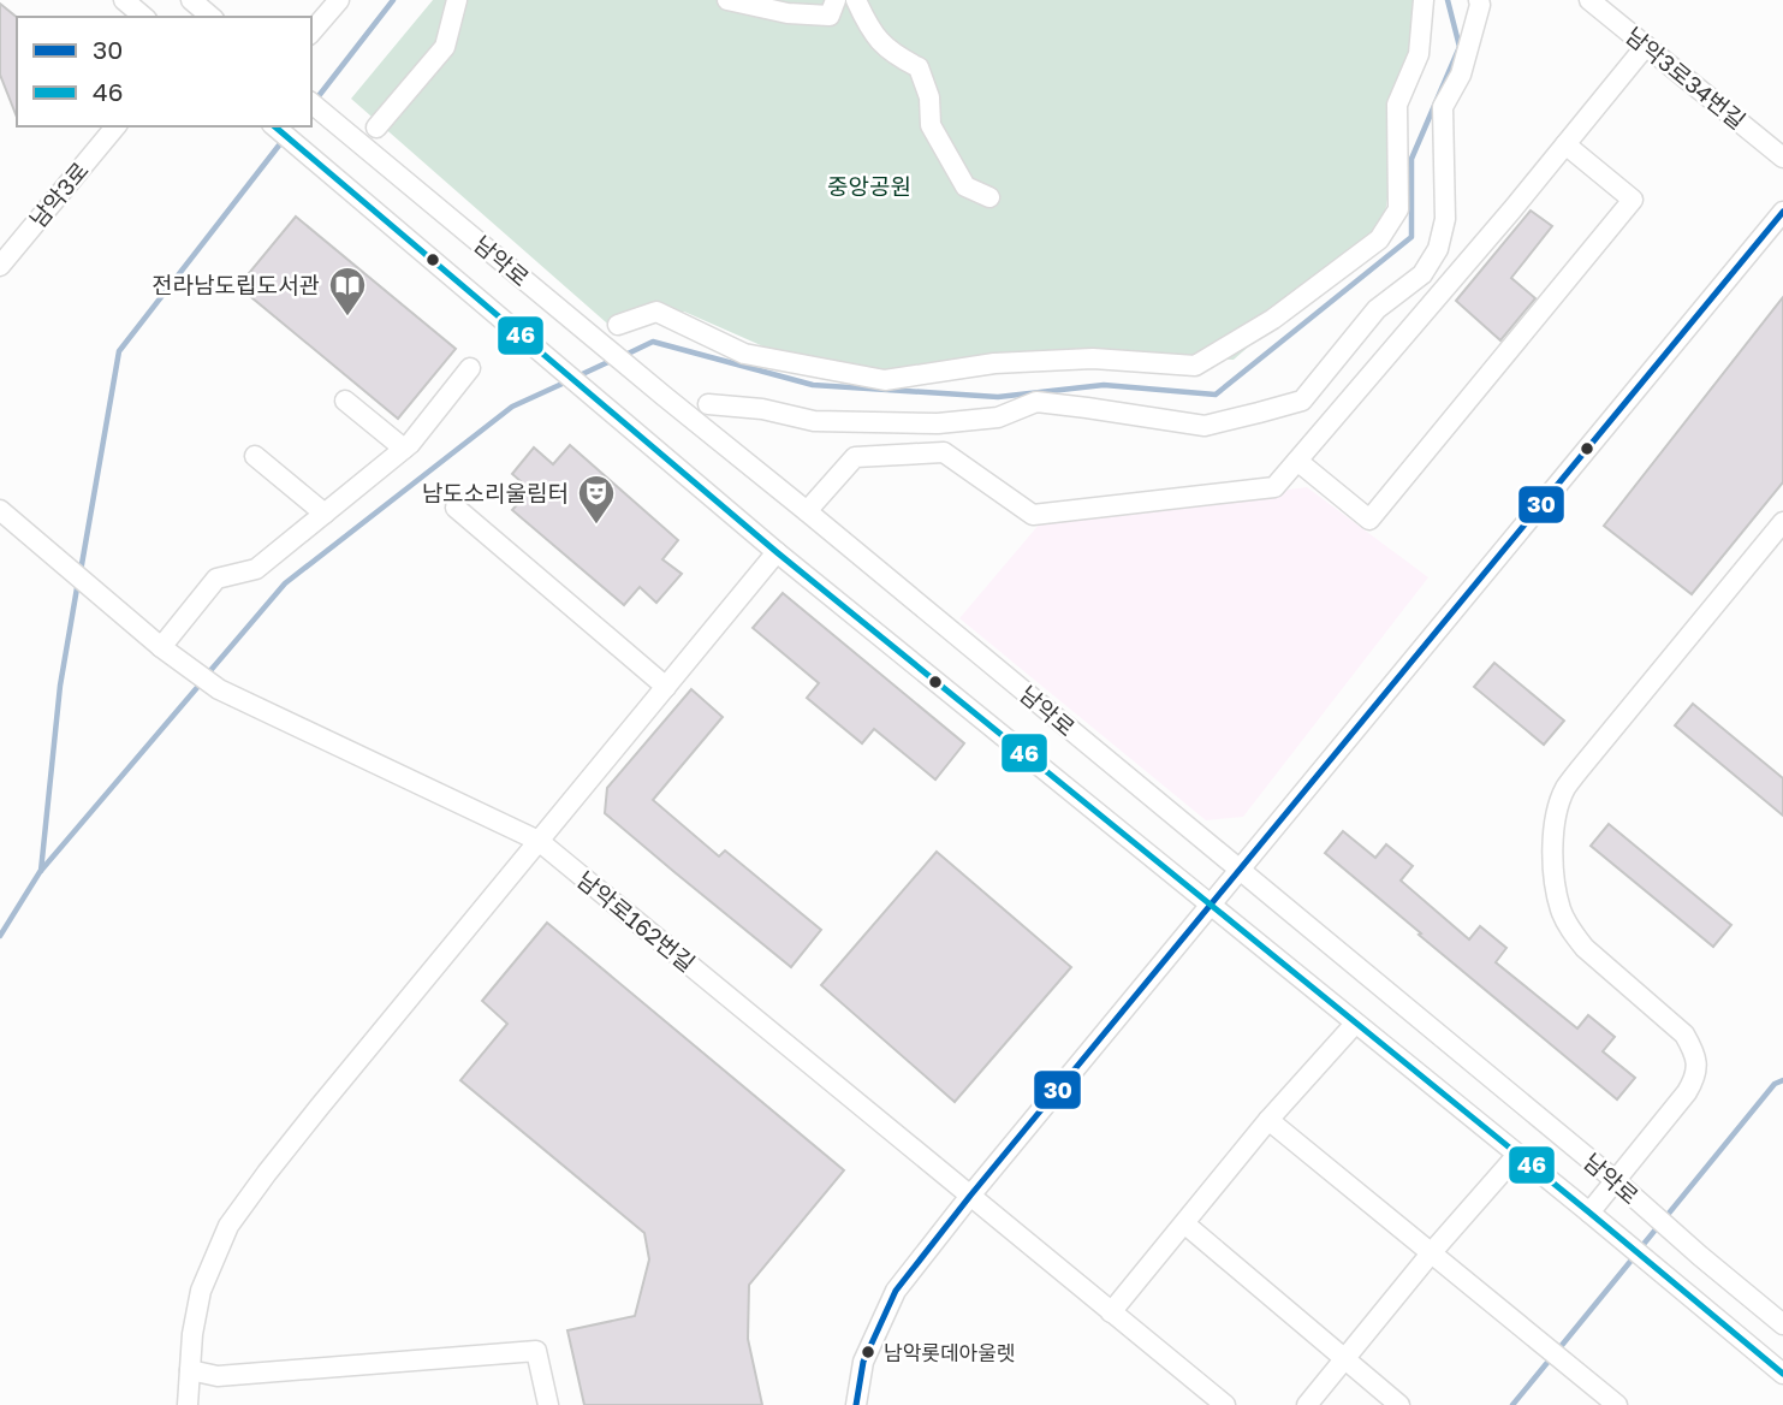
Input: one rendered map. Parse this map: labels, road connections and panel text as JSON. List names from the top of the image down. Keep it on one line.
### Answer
{"streets":{"street":["남악3로34번길","남악3로","남악로","남악로162번길"]},"parks":["중앙공원"],"places":{"library":["전라남도립도서관"],"theatre":["남도소리울림터"],"other":["남악롯데아울렛"]},"lines":["transit line 46","transit line 30"],"legend":["30","46"]}
